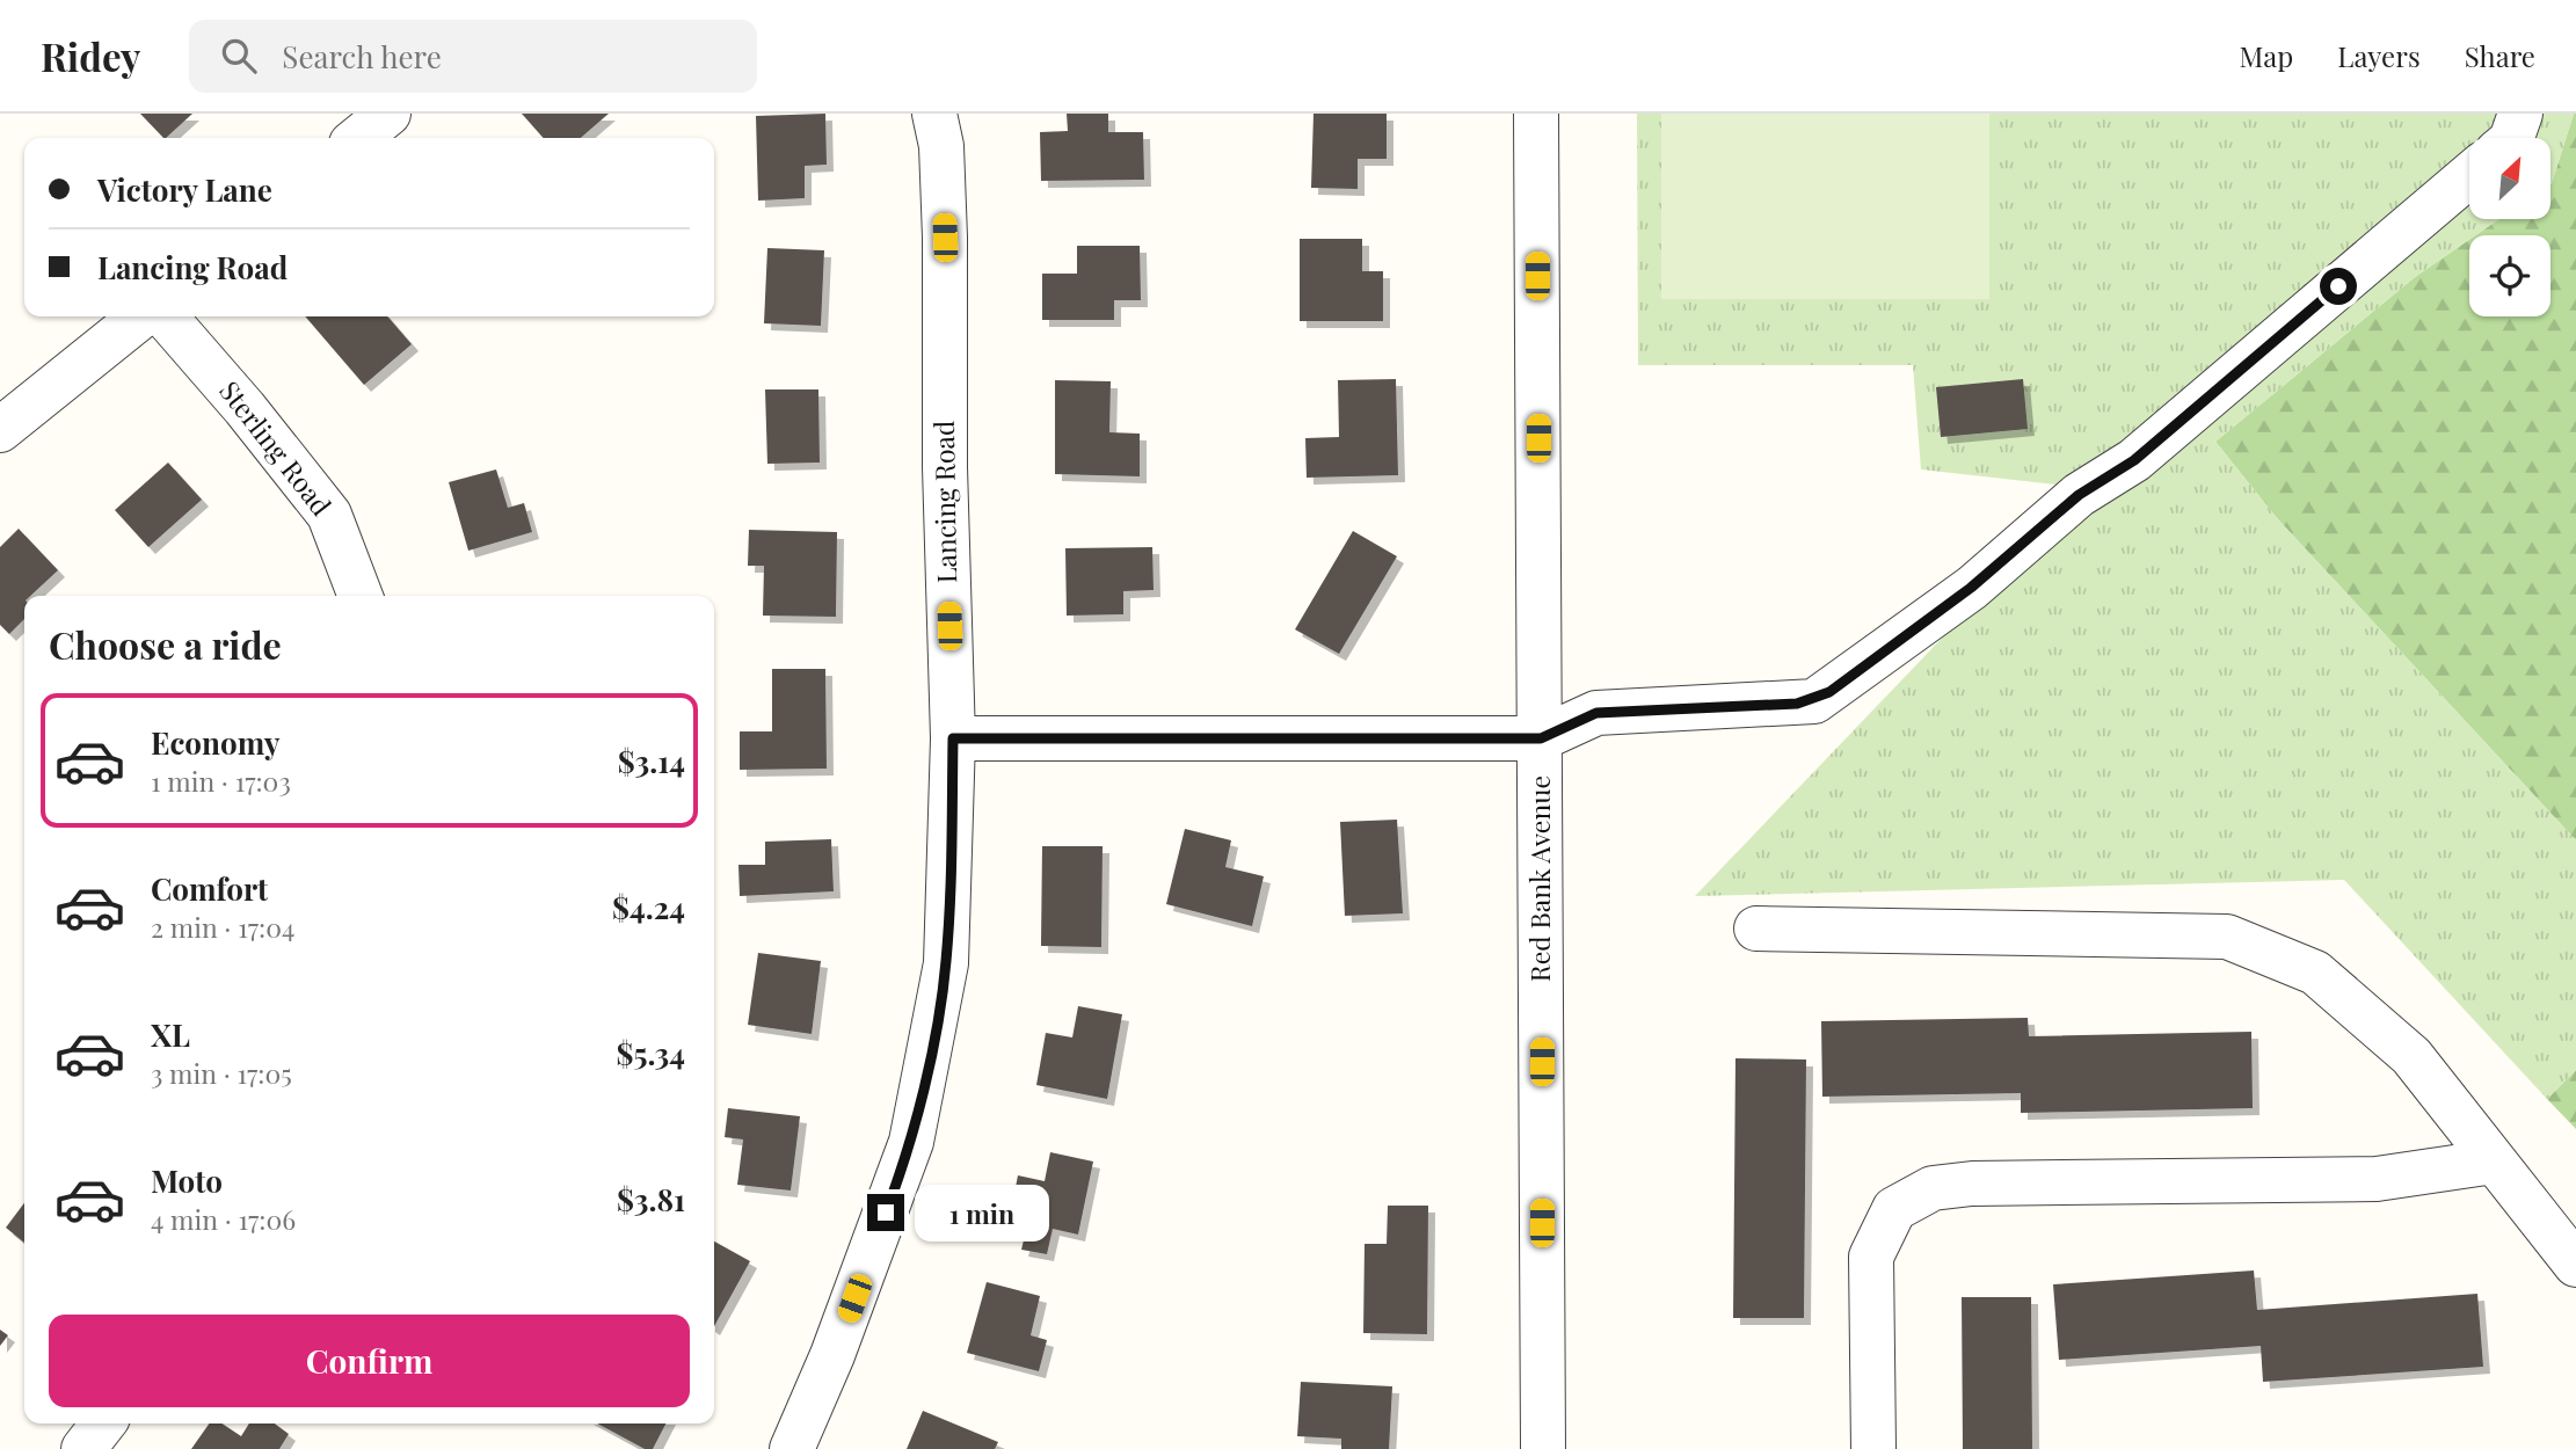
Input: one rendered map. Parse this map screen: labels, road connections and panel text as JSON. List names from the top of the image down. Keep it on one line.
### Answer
{"streets":{"street":["Sterling Road","Lancing Road","Red Bank Avenue"]},"north":"top right","page":{"header":"Ridey","search":"Search here","nav":["Map","Layers","Share"],"banner":["Victory Lane","Lancing Road"],"heading":"Choose a ride","list":[{"name":"Economy","note":"1 min · 17:03","value":"$3.14"},{"name":"Comfort","note":"2 min · 17:04","value":"$4.24"},{"name":"XL","note":"3 min · 17:05","value":"$5.34"},{"name":"Moto","note":"4 min · 17:06","value":"$3.81"}],"bubble":"1 min","buttons":"Confirm"}}
